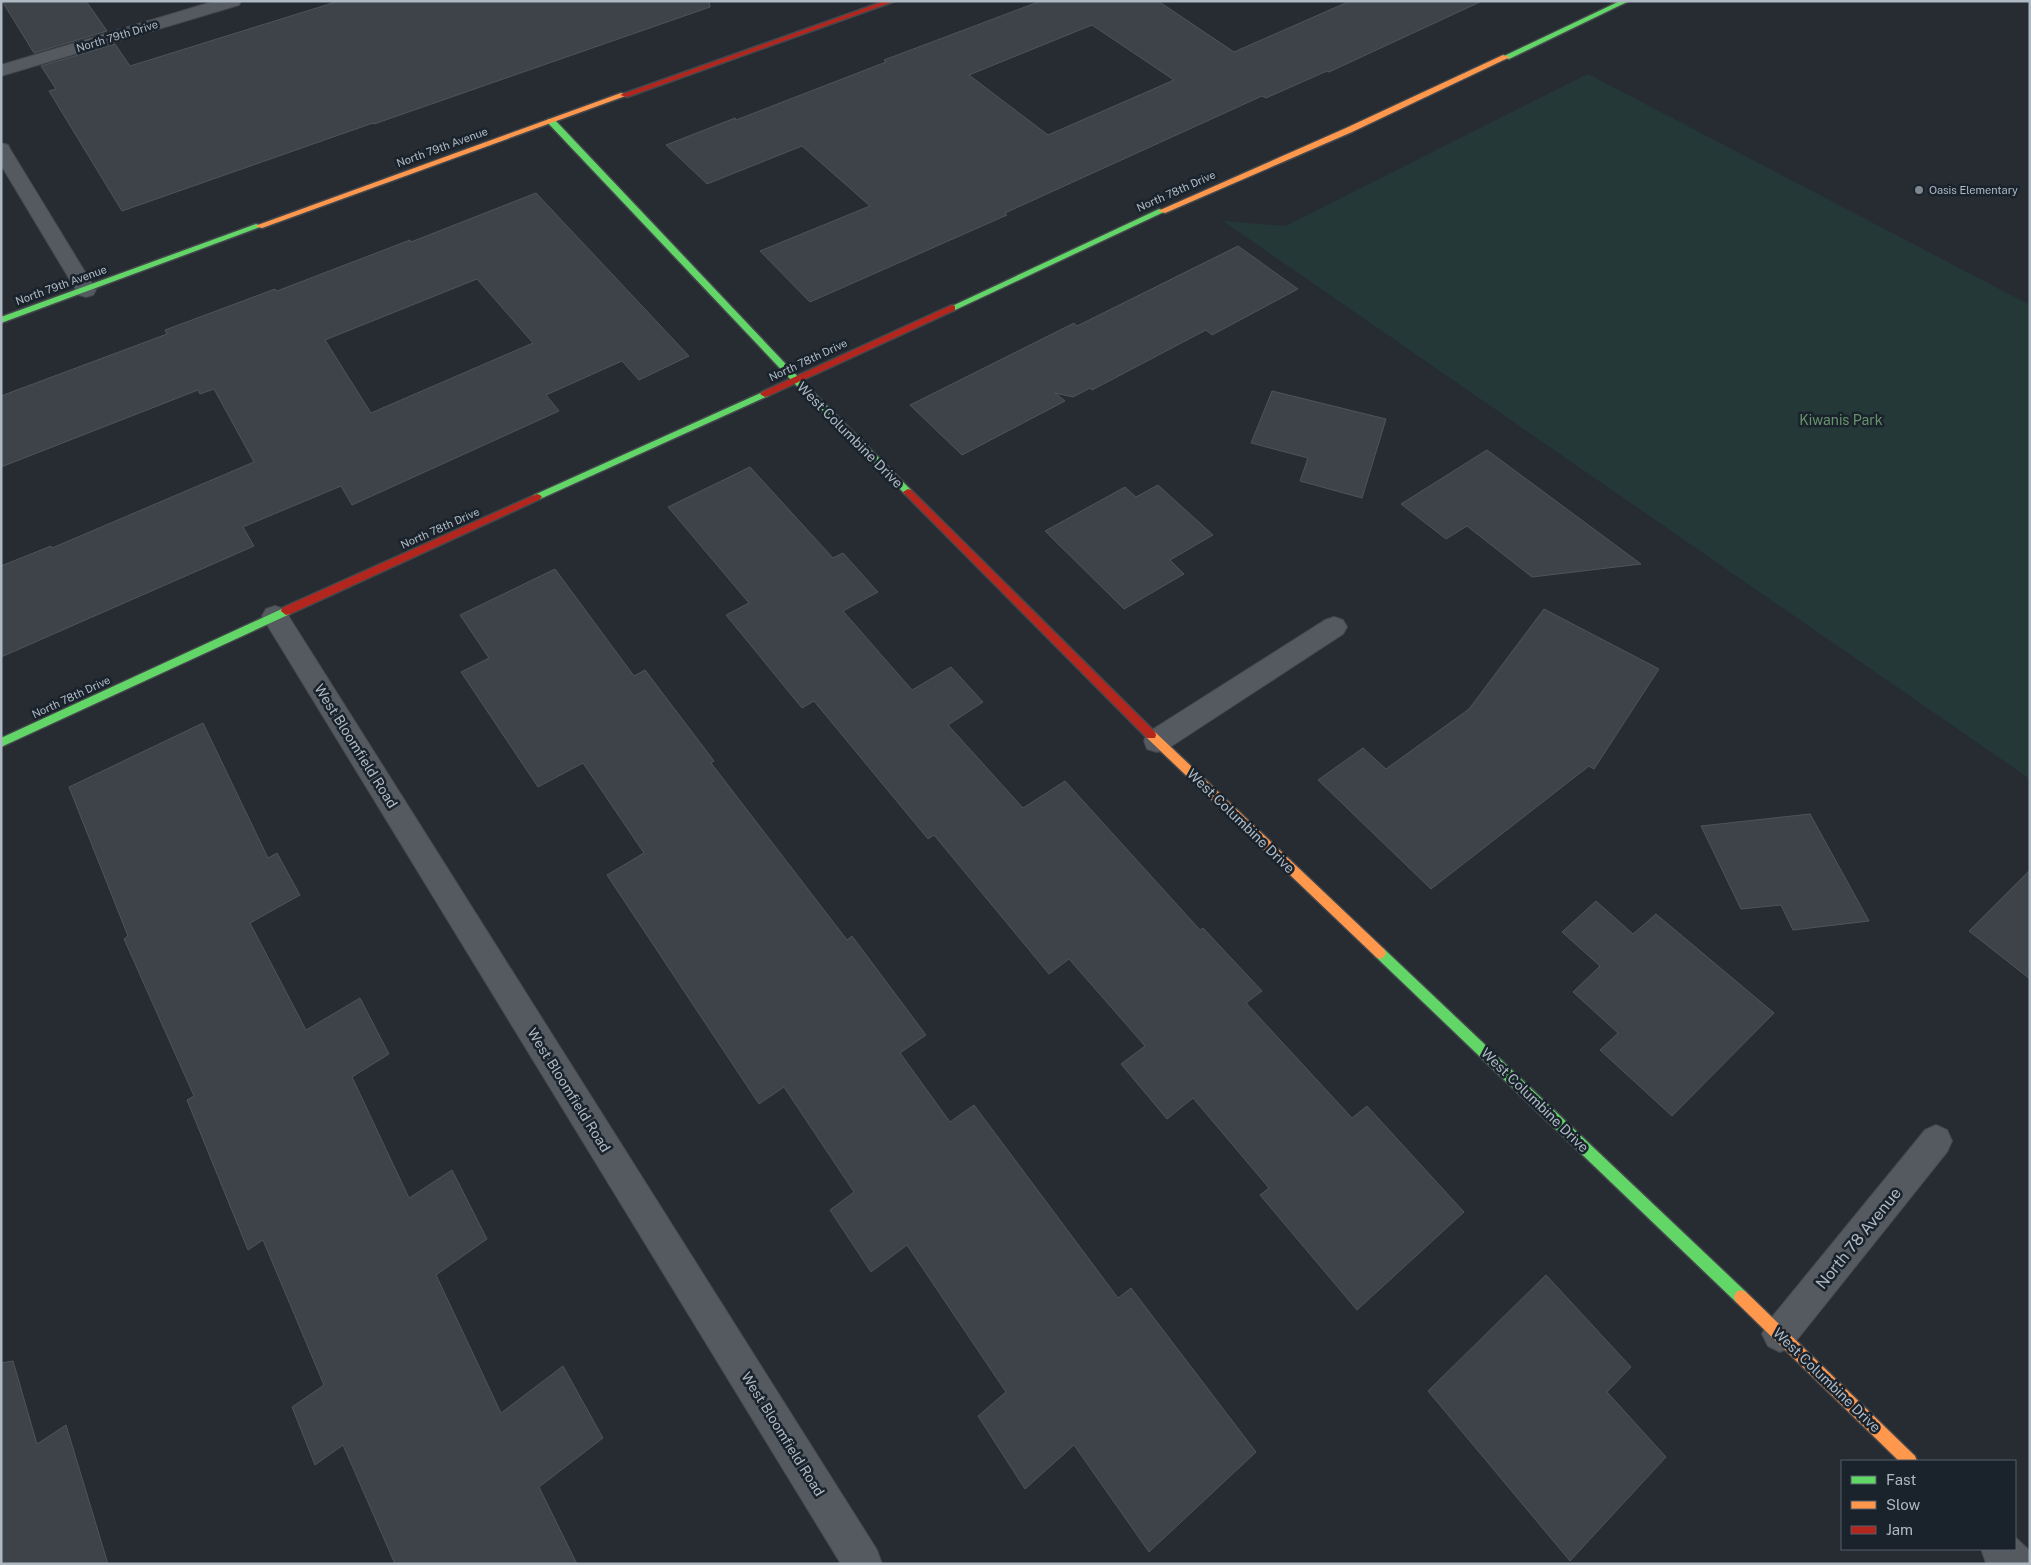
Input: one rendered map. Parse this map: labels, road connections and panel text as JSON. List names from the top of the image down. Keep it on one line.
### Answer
{"streets":{"street":["North 79th Drive","North 79th Avenue","North 78th Drive","West Columbine Drive","West Bloomfield Road","North 78 Avenue"]},"crossings":[["North 79th Avenue","West Columbine Drive"],["North 78th Drive","West Columbine Drive"],["North 78th Drive","West Bloomfield Road"],["West Columbine Drive","North 78 Avenue"]],"parks":["Kiwanis Park"],"places":["Oasis Elementary"],"legend":["Fast","Slow","Jam"]}
